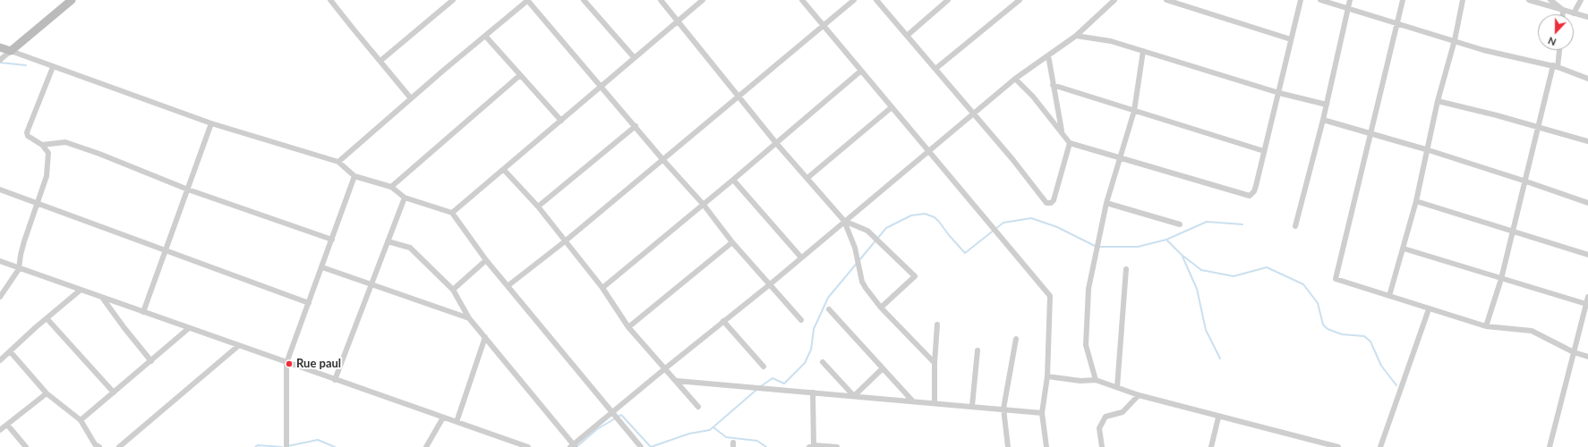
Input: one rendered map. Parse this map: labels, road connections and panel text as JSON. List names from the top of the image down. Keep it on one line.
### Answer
{"places":["Rue paul"],"north":"bottom"}
